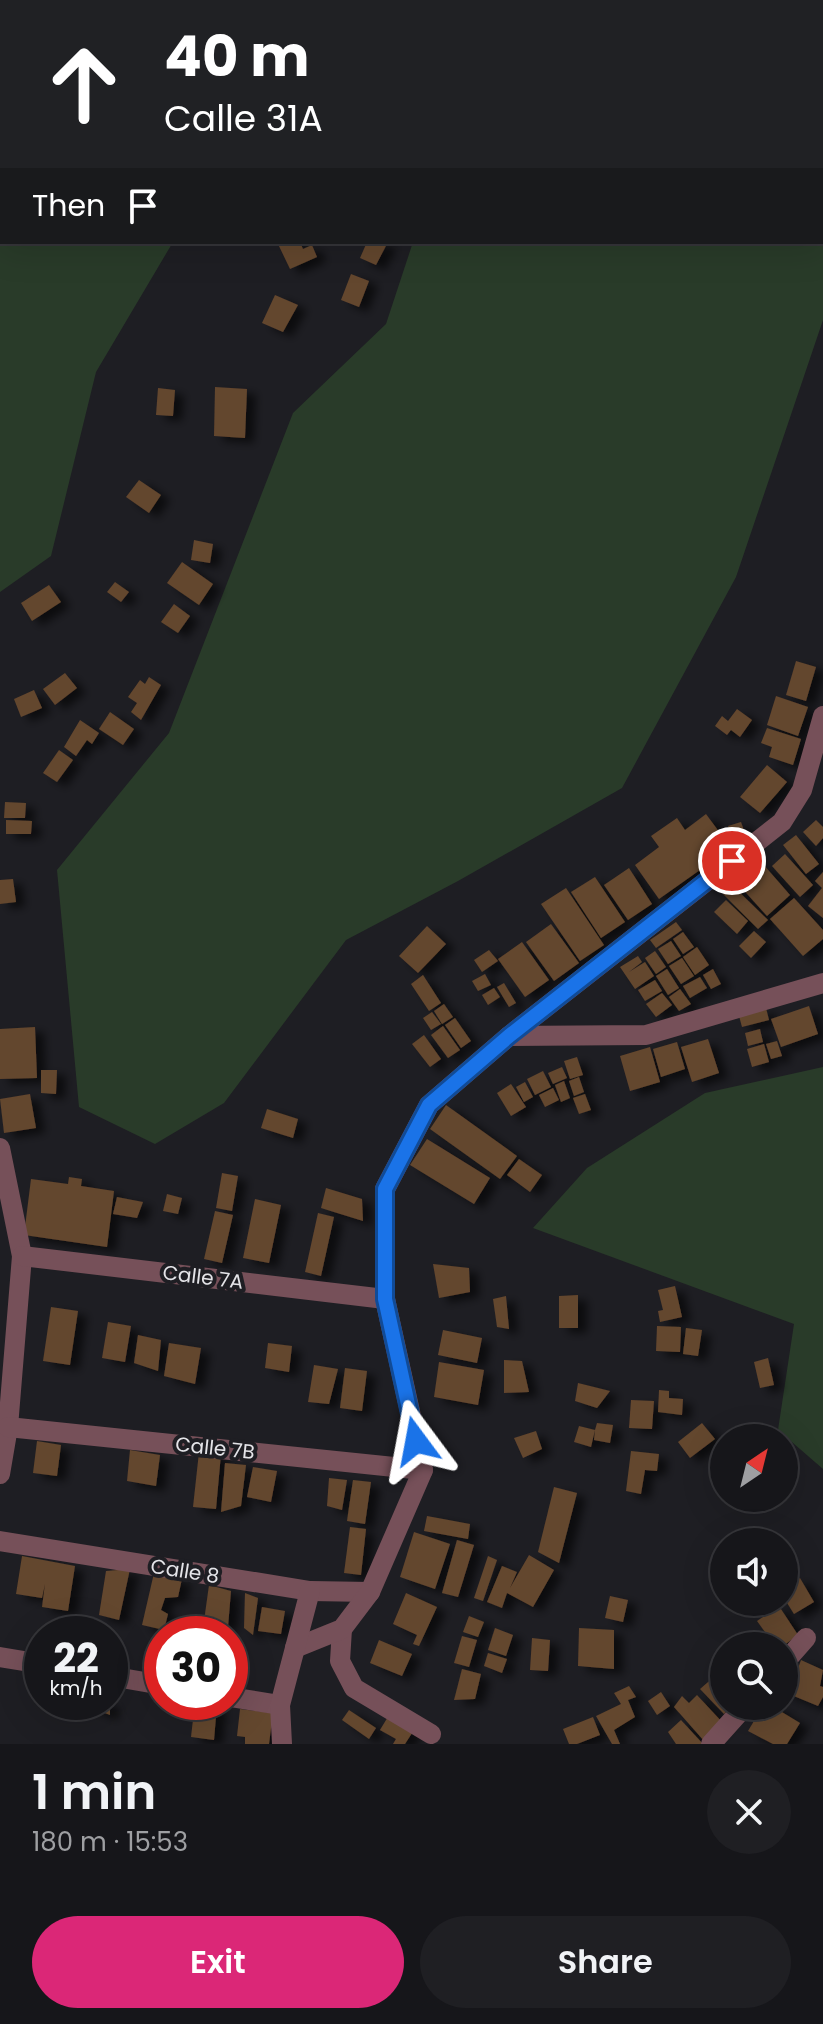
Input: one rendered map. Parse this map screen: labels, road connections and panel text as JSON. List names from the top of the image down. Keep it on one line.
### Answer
{"streets":{"street":["Calle 7A","Calle 7B","Calle 8"]},"north":"top right","page":{"turn":["40 m","Calle 31A"],"then":"Then","speed":"22 km/h","limit":"30","heading":["1 min","180 m · 15:53"],"buttons":["Exit","Share"]}}
